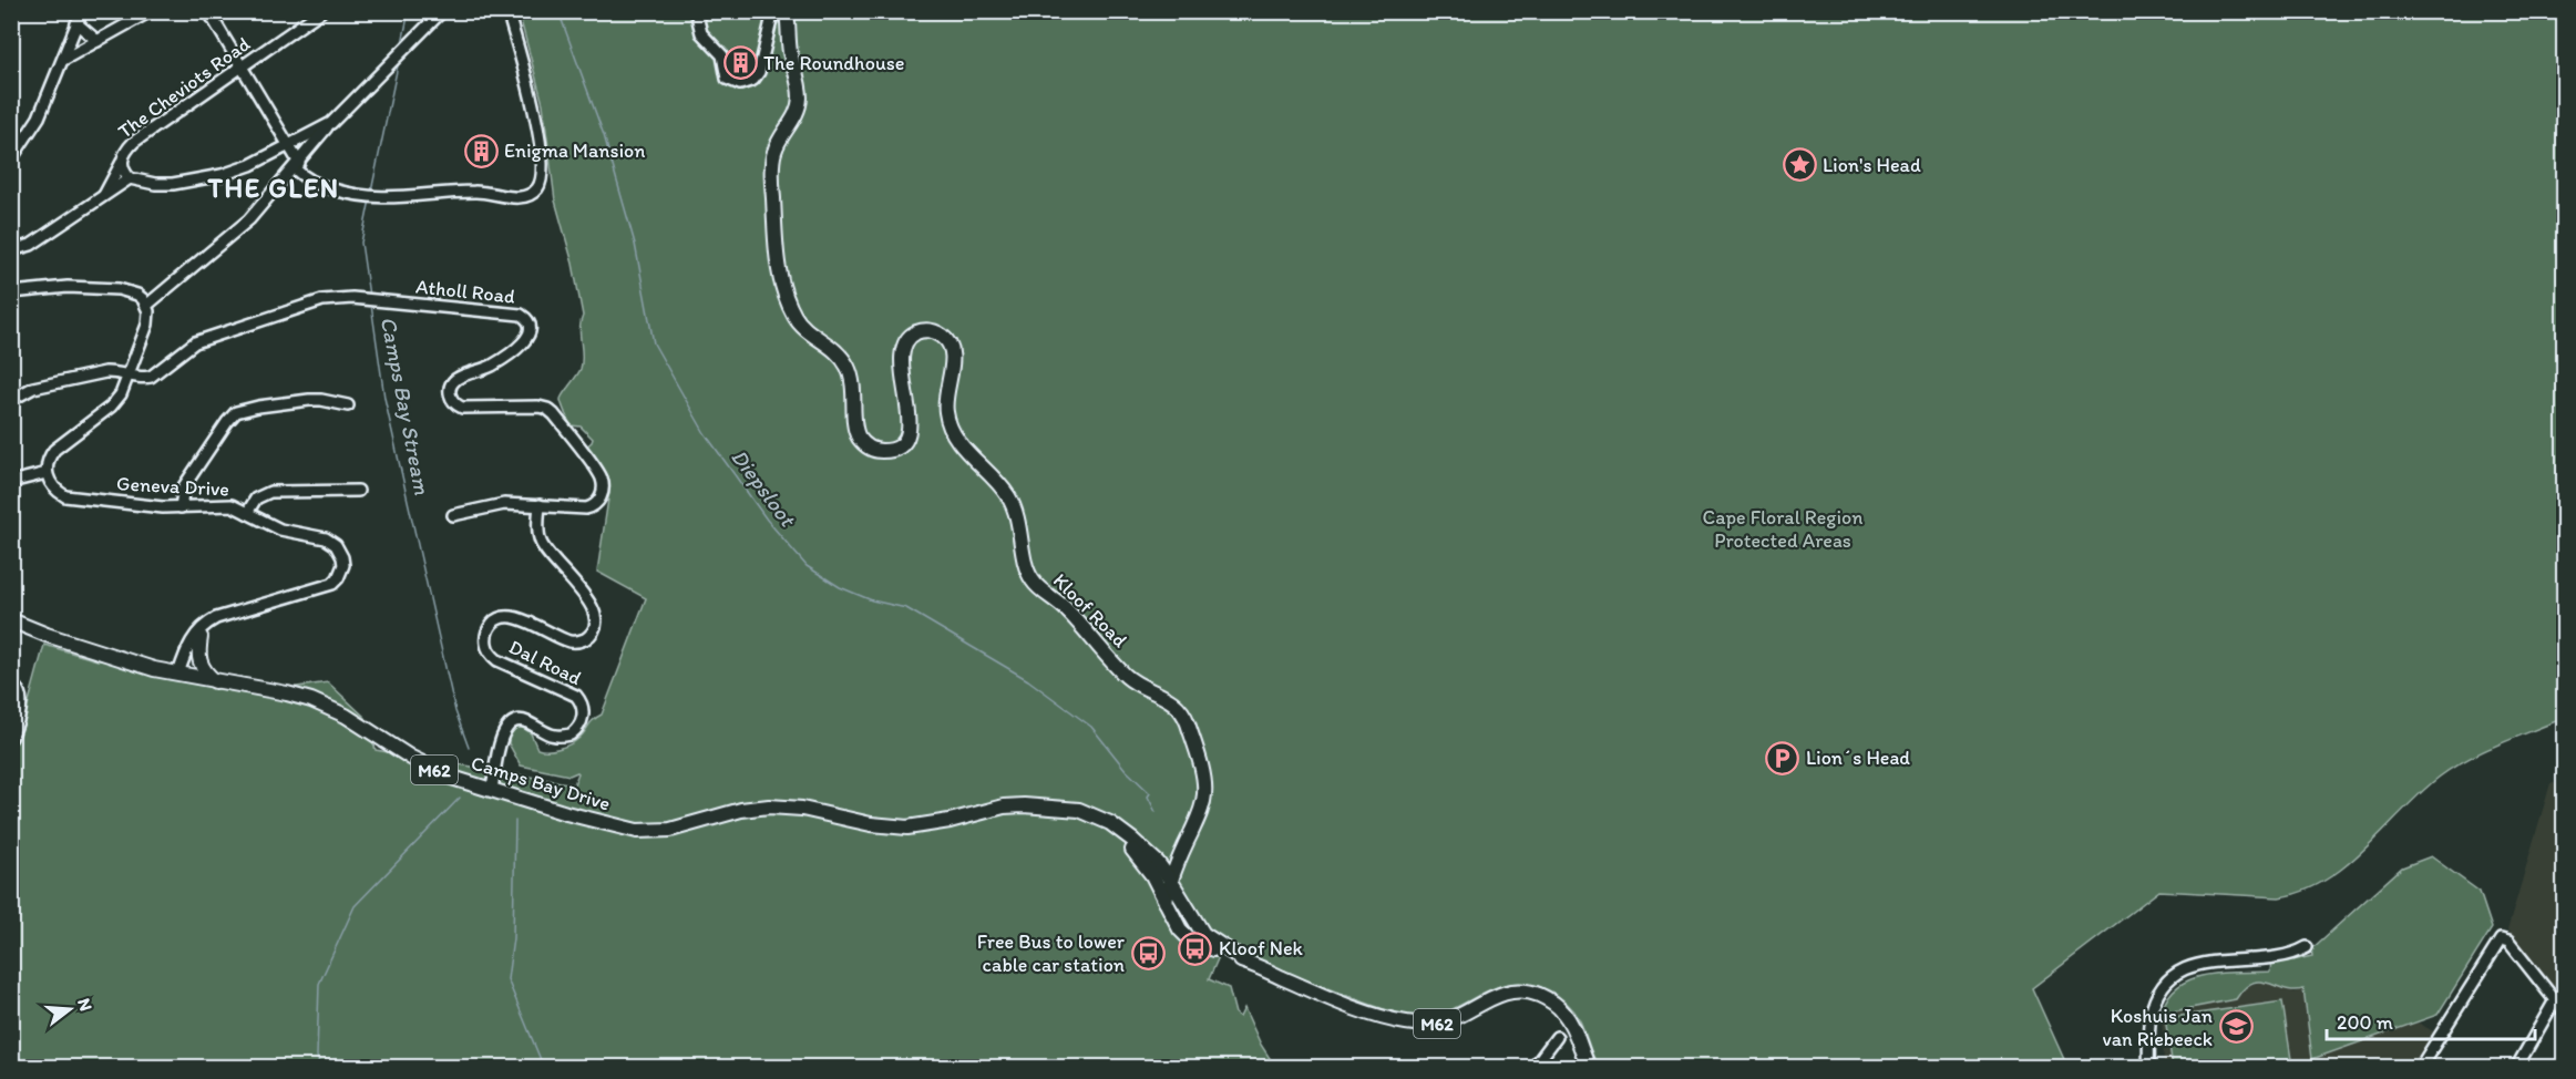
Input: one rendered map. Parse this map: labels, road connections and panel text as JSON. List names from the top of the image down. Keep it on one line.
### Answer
{"streets":{"main road":["Kloof Road","M62","Camps Bay Drive"],"street":["The Cheviots Road","Atholl Road","Geneva Drive","Dal Road"]},"crossings":[["Atholl Road","Dal Road"],["Geneva Drive","Camps Bay Drive"],["Kloof Road","Camps Bay Drive"],["Dal Road","Camps Bay Drive"],["M62","Camps Bay Drive"]],"districts":["THE GLEN"],"water":["Camps Bay Stream","Diepsloot"],"parks":["Cape Floral Region Protected Areas"],"places":{"building":["The Roundhouse","Enigma Mansion"],"place":["Lion's Head"],"parking":["Lion´s Head"],"bus stop":["Kloof Nek","Free Bus to lower cable car station"],"school or university":["Koshuis Jan van Riebeeck"]},"scale_bar":"200 m","north":"right"}
